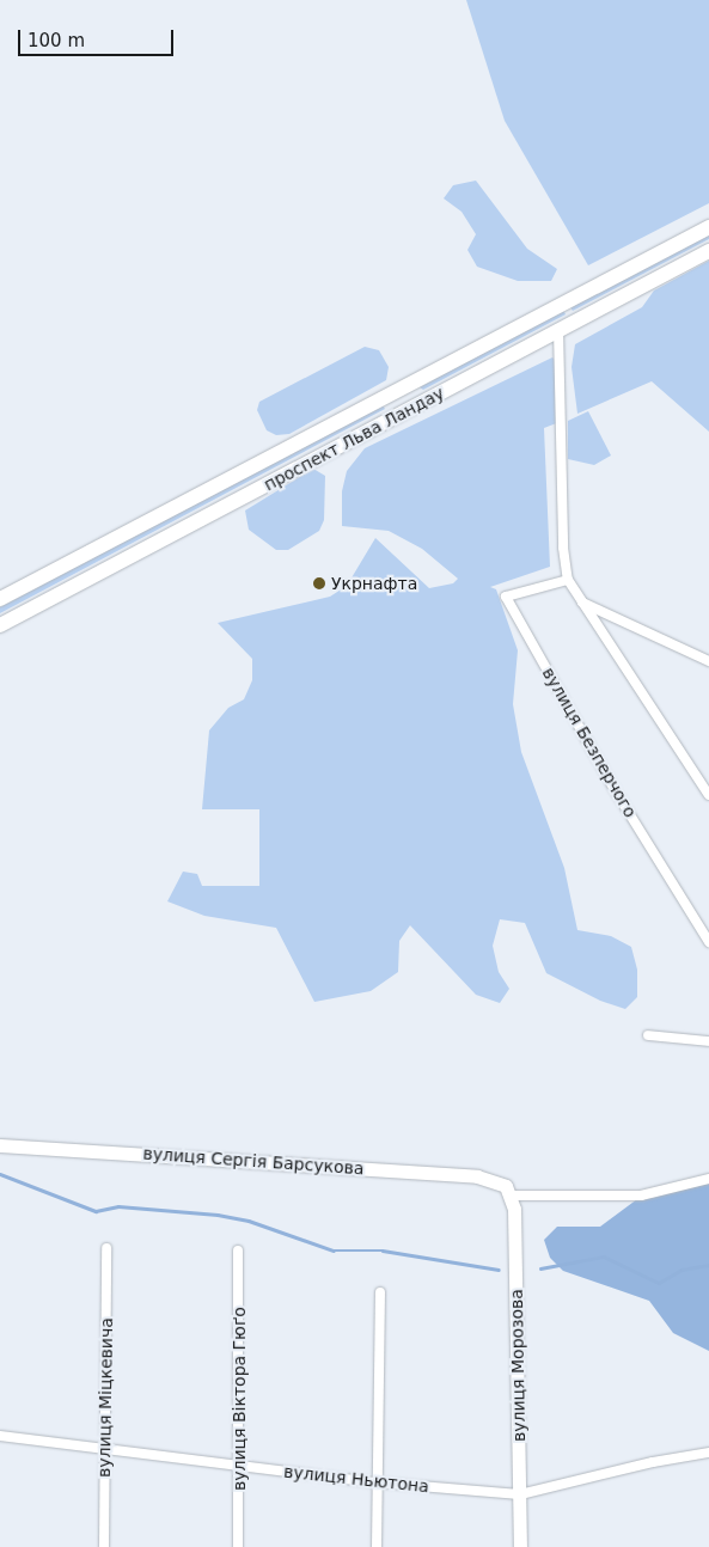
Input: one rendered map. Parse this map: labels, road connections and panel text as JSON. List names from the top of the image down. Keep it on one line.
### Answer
{"streets":{"main road":["проспект Льва Ландау","вулиця Сергія Барсукова","вулиця Морозова"],"street":["вулиця Безперчого","вулиця Міцкевича","вулиця Віктора Гюґо","вулиця Ньютона"]},"crossings":[["вулиця Сергія Барсукова","вулиця Морозова"],["вулиця Морозова","вулиця Ньютона"],["вулиця Міцкевича","вулиця Ньютона"],["вулиця Віктора Гюґо","вулиця Ньютона"]],"places":["Укрнафта"],"scale_bar":"100 m"}
